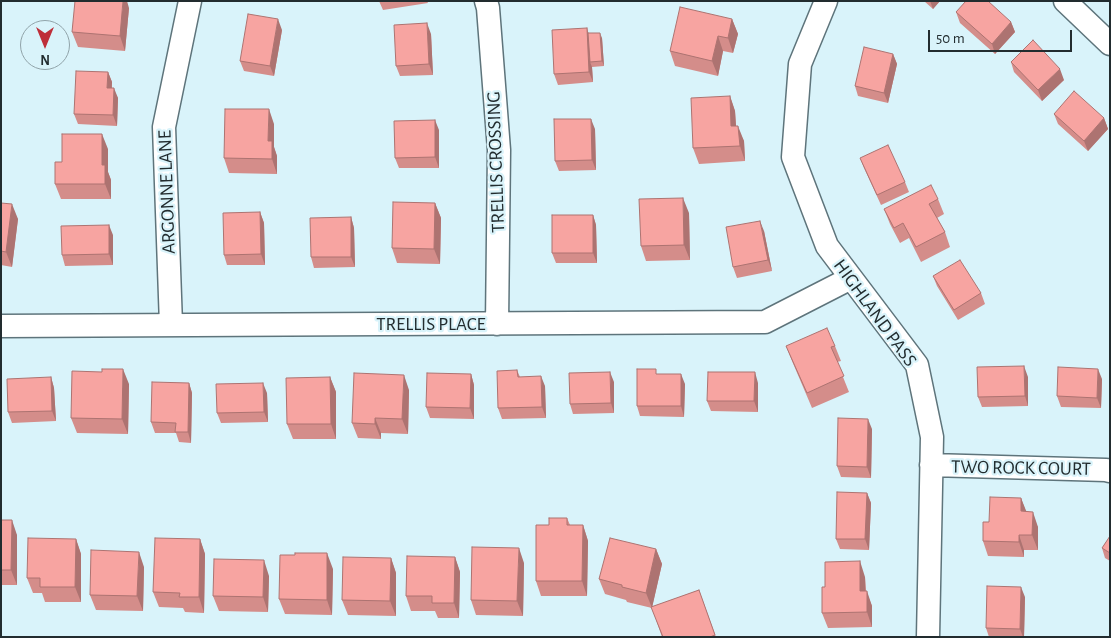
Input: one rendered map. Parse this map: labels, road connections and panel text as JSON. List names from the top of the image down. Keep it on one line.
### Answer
{"streets":{"street":["TRELLIS CROSSING","ARGONNE LANE","HIGHLAND PASS","TRELLIS PLACE","TWO ROCK COURT"]},"crossings":[["TRELLIS CROSSING","TRELLIS PLACE"],["ARGONNE LANE","TRELLIS PLACE"],["HIGHLAND PASS","TRELLIS PLACE"],["HIGHLAND PASS","TWO ROCK COURT"]],"scale_bar":"50 m","north":"bottom"}
